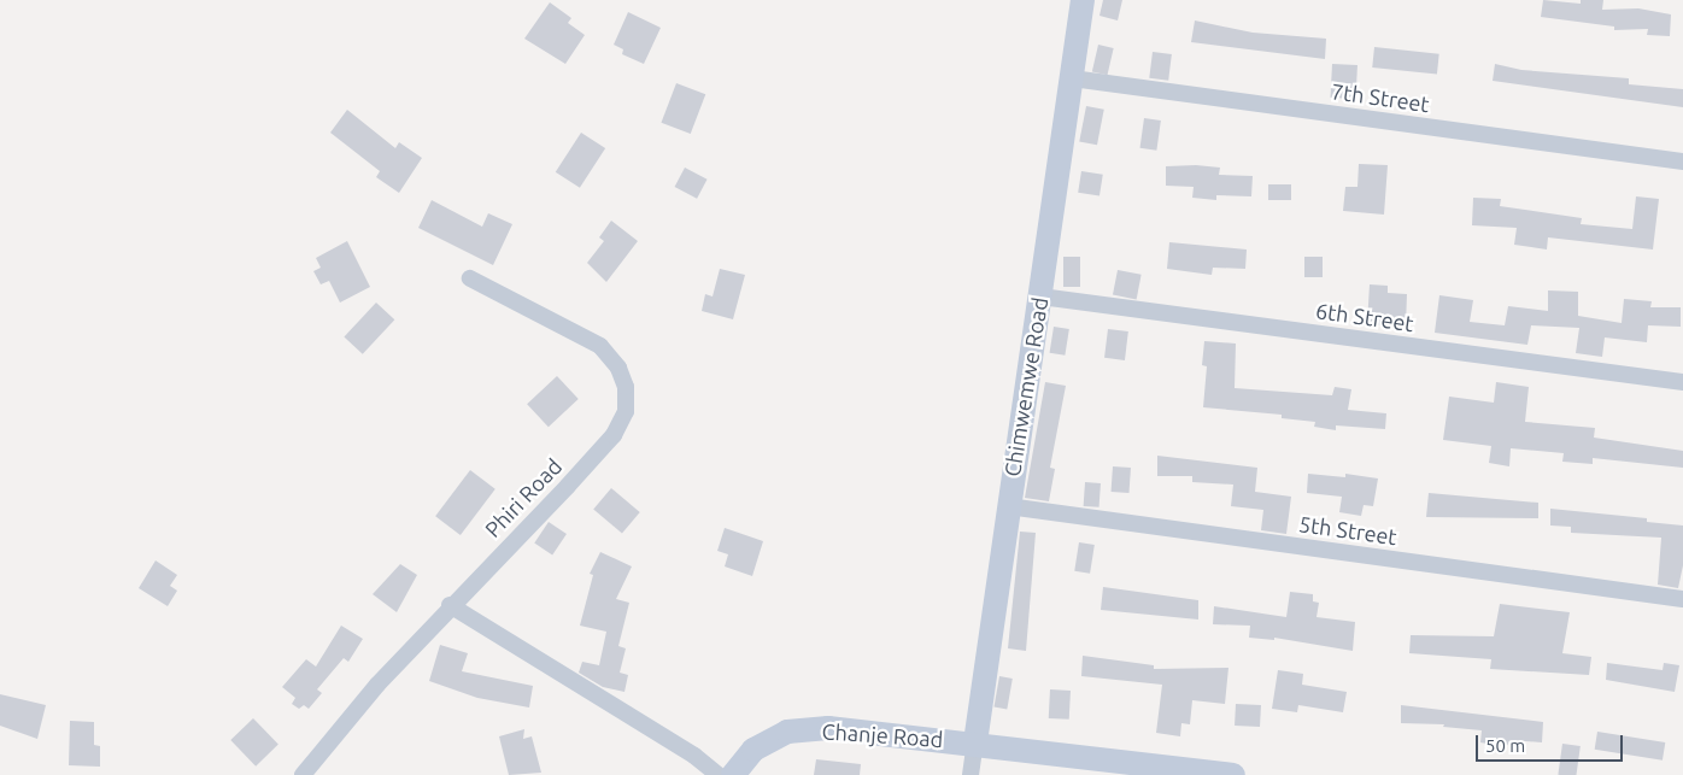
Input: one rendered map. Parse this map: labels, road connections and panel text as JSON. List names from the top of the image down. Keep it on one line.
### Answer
{"streets":{"street":["7th Street","6th Street","Chimwemwe Road","Phiri Road","5th Street","Chanje Road"]},"crossings":[["7th Street","Chimwemwe Road"],["6th Street","Chimwemwe Road"],["Chimwemwe Road","5th Street"],["Chimwemwe Road","Chanje Road"]],"scale_bar":"50 m"}
